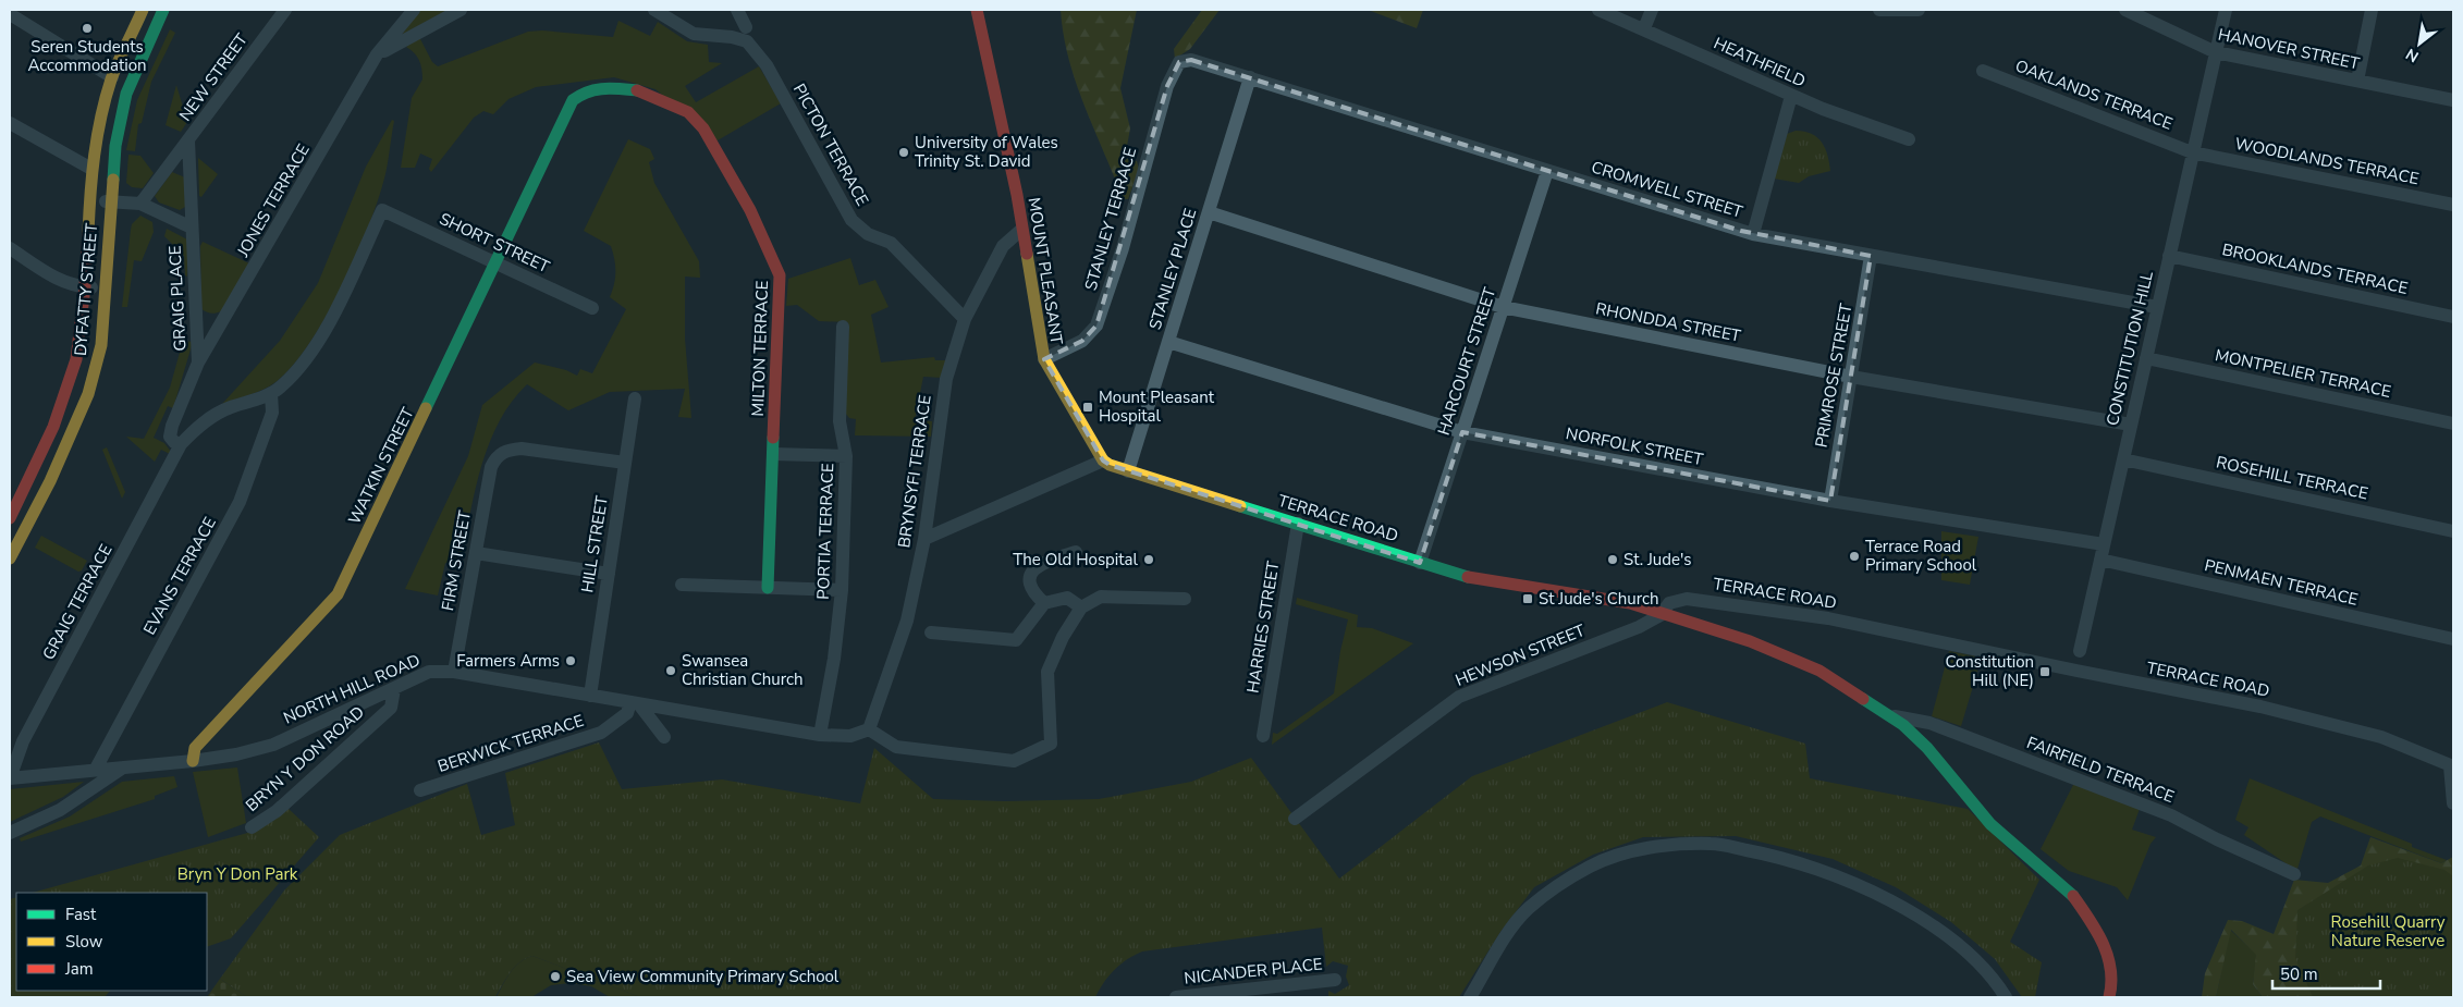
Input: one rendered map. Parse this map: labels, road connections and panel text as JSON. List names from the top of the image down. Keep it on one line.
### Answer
{"streets":{"street":["HANOVER STREET","HEATHFIELD","NEW STREET","OAKLANDS TERRACE","PICTON TERRACE","WOODLANDS TERRACE","CROMWELL STREET","JONES TERRACE","STANLEY TERRACE","SHORT STREET","STANLEY PLACE","BROOKLANDS TERRACE","MOUNT PLEASANT","DYFATTY STREET","GRAIG PLACE","RHONDDA STREET","MILTON TERRACE","CONSTITUTION HILL","HARCOURT STREET","MONTPELIER TERRACE","PRIMROSE STREET","NORFOLK STREET","WATKIN STREET","BRYNSYFI TERRACE","ROSEHILL TERRACE","TERRACE ROAD","PORTIA TERRACE","HILL STREET","FIRM STREET","EVANS TERRACE","PENMAEN TERRACE","GRAIG TERRACE","HARRIES STREET","HEWSON STREET","NORTH HILL ROAD","BERWICK TERRACE","BRYN Y DON ROAD","FAIRFIELD TERRACE","NICANDER PLACE"]},"crossings":[["HANOVER STREET","CONSTITUTION HILL"],["NEW STREET","GRAIG PLACE"],["OAKLANDS TERRACE","WOODLANDS TERRACE"],["OAKLANDS TERRACE","CONSTITUTION HILL"],["PICTON TERRACE","BRYNSYFI TERRACE"],["WOODLANDS TERRACE","CONSTITUTION HILL"],["CROMWELL STREET","STANLEY TERRACE"],["CROMWELL STREET","STANLEY PLACE"],["CROMWELL STREET","CONSTITUTION HILL"],["CROMWELL STREET","HARCOURT STREET"],["CROMWELL STREET","PRIMROSE STREET"],["JONES TERRACE","GRAIG PLACE"],["STANLEY TERRACE","MOUNT PLEASANT"],["SHORT STREET","WATKIN STREET"],["SHORT STREET","EVANS TERRACE"],["SHORT STREET","GRAIG TERRACE"],["STANLEY PLACE","RHONDDA STREET"],["STANLEY PLACE","NORFOLK STREET"],["STANLEY PLACE","TERRACE ROAD"],["BROOKLANDS TERRACE","CONSTITUTION HILL"],["MOUNT PLEASANT","BRYNSYFI TERRACE"],["MOUNT PLEASANT","TERRACE ROAD"],["GRAIG PLACE","GRAIG TERRACE"],["RHONDDA STREET","CONSTITUTION HILL"],["RHONDDA STREET","HARCOURT STREET"],["RHONDDA STREET","PRIMROSE STREET"],["MILTON TERRACE","WATKIN STREET"],["CONSTITUTION HILL","MONTPELIER TERRACE"],["CONSTITUTION HILL","NORFOLK STREET"],["CONSTITUTION HILL","ROSEHILL TERRACE"],["CONSTITUTION HILL","PENMAEN TERRACE"],["HARCOURT STREET","NORFOLK STREET"],["HARCOURT STREET","TERRACE ROAD"],["PRIMROSE STREET","NORFOLK STREET"],["WATKIN STREET","NORTH HILL ROAD"],["BRYNSYFI TERRACE","NORTH HILL ROAD"],["TERRACE ROAD","HARRIES STREET"],["TERRACE ROAD","HEWSON STREET"],["PORTIA TERRACE","NORTH HILL ROAD"],["HILL STREET","FIRM STREET"],["HILL STREET","NORTH HILL ROAD"],["FIRM STREET","NORTH HILL ROAD"],["EVANS TERRACE","GRAIG TERRACE"],["EVANS TERRACE","NORTH HILL ROAD"],["GRAIG TERRACE","NORTH HILL ROAD"],["NORTH HILL ROAD","BERWICK TERRACE"],["NORTH HILL ROAD","BRYN Y DON ROAD"]],"parks":["Bryn Y Don Park","Rosehill Quarry Nature Reserve"],"places":{"other":["Seren Students Accommodation","University of Wales Trinity St. David","Terrace Road Primary School","The Old Hospital","St. Jude's","Farmers Arms","Swansea Christian Church","Sea View Community Primary School"],"transit":["Mount Pleasant Hospital","St Jude's Church","Constitution Hill (NE)"]},"legend":["Fast","Slow","Jam"],"scale_bar":"50 m","north":"bottom left"}
